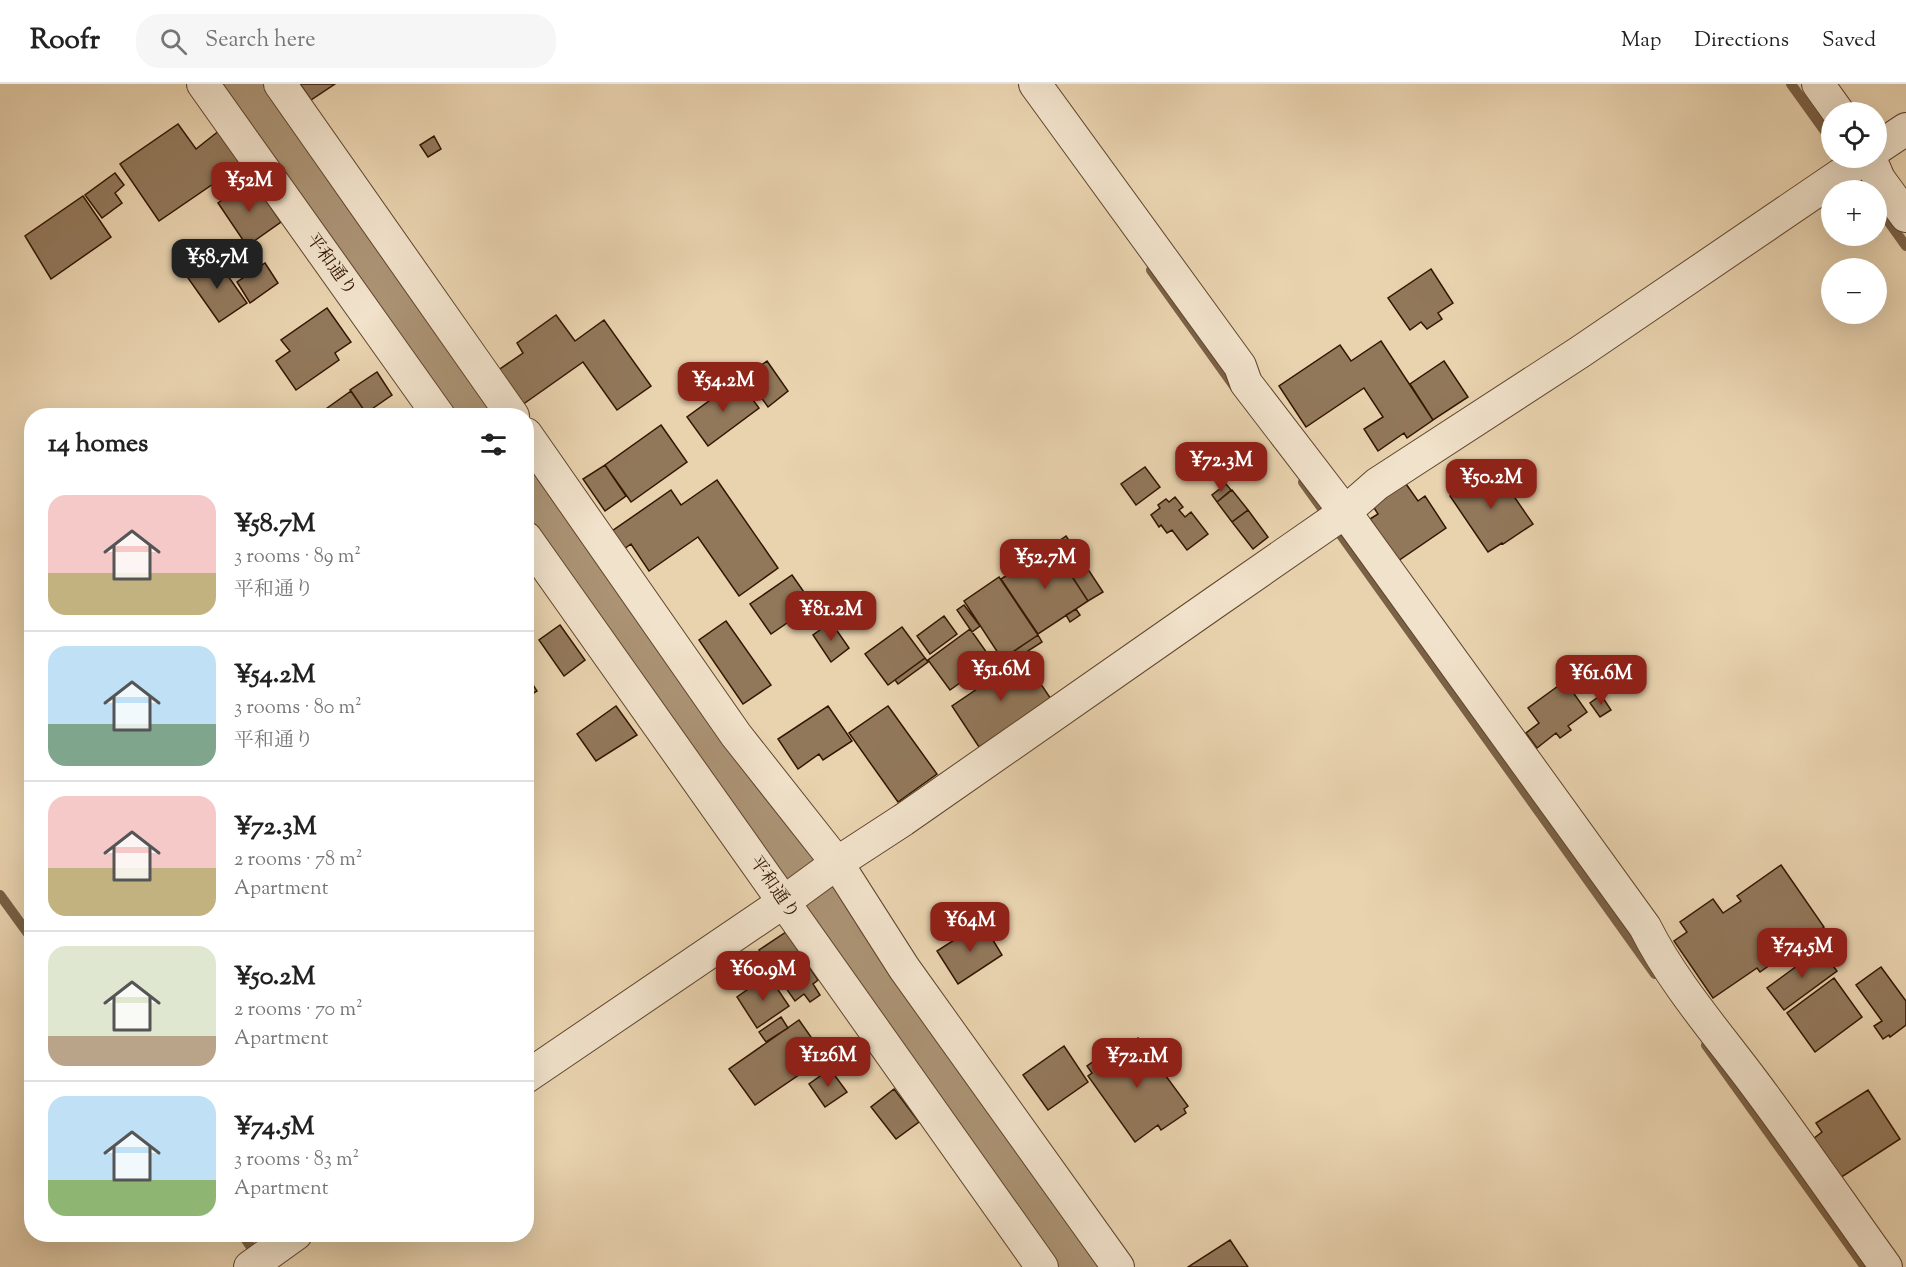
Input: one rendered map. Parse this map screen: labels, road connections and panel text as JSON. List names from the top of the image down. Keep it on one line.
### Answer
{"streets":{"street":["平和通り"]},"page":{"header":"Roofr","search":"Search here","nav":["Map","Directions","Saved"],"map_buttons":["+","−"],"price":["¥52M","¥58.7M","¥54.2M","¥72.3M","¥50.2M","¥52.7M","¥81.2M","¥51.6M","¥61.6M","¥64M","¥74.5M","¥60.9M","¥126M","¥72.1M"],"heading":"14 homes","list":[{"name":"¥58.7M","note":"3 rooms · 89 m² · 平和通り"},{"name":"¥54.2M","note":"3 rooms · 80 m² · 平和通り"},{"name":"¥72.3M","note":"2 rooms · 78 m² · Apartment"},{"name":"¥50.2M","note":"2 rooms · 70 m² · Apartment"},{"name":"¥74.5M","note":"3 rooms · 83 m² · Apartment"}]}}
